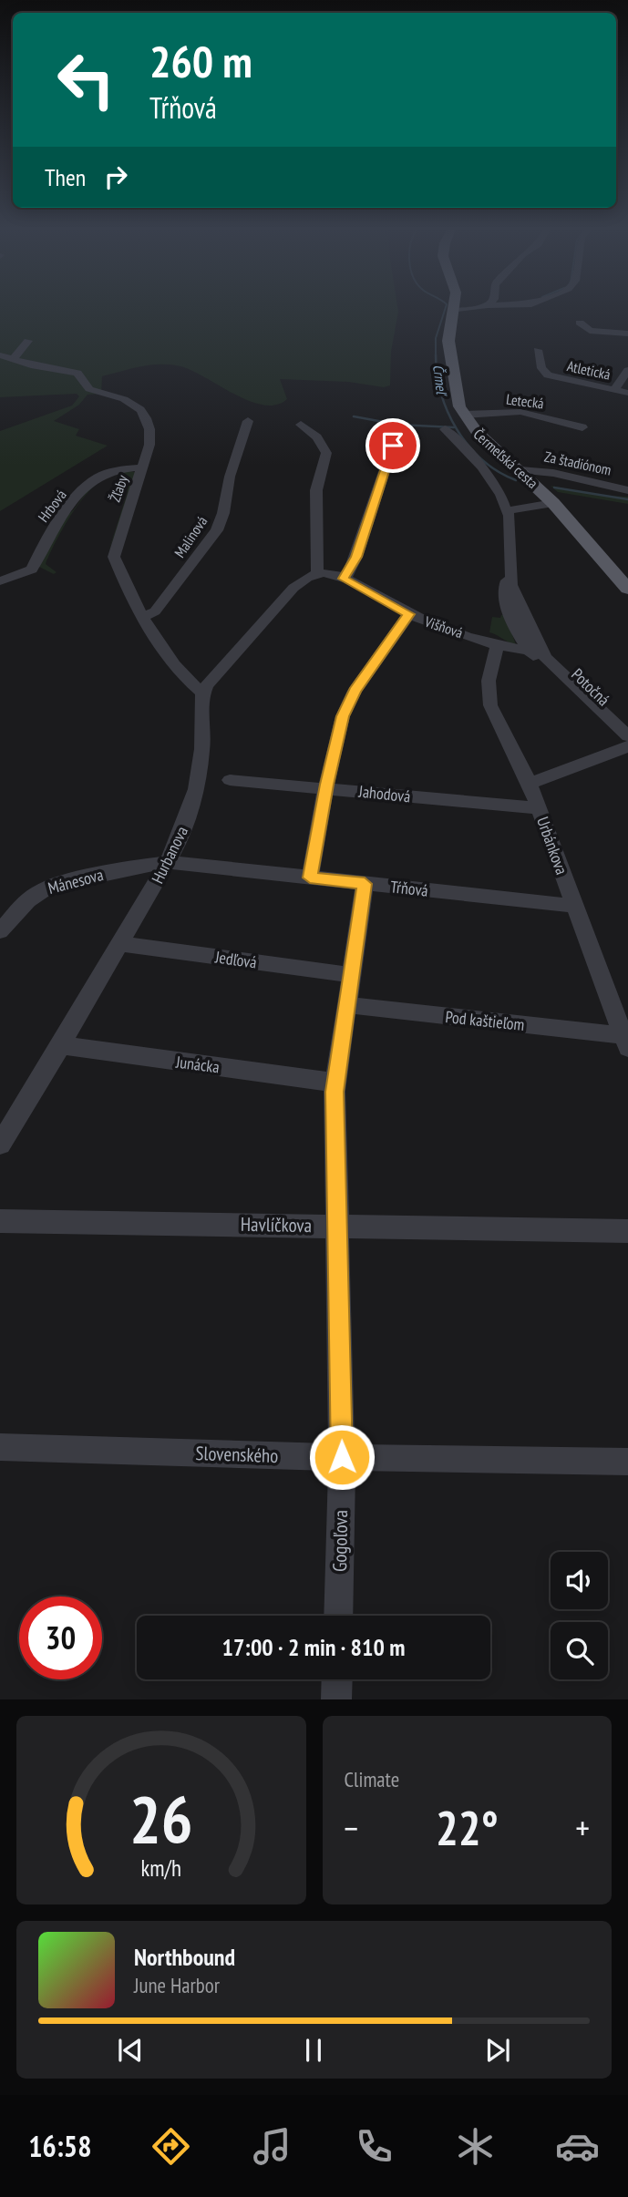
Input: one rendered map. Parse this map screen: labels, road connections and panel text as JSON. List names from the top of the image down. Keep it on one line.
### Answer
{"streets":{"main road":["Čermeľská cesta"],"street":["Atletická","Letecká","Za štadiónom","Žľaby","Hrbová","Malinová","Višňová","Potočná","Jahodová","Urbánkova","Hurbanova","Mánesova","Tŕňová","Jedľová","Pod kaštieľom","Junácka","Havlíčkova","Slovenského","Gogoľova"]},"crossings":[["Letecká","Čermeľská cesta"],["Čermeľská cesta","Za štadiónom"],["Žľaby","Hrbová"],["Žľaby","Malinová"],["Žľaby","Hurbanova"],["Višňová","Potočná"],["Višňová","Urbánkova"],["Jahodová","Urbánkova"],["Urbánkova","Tŕňová"],["Urbánkova","Pod kaštieľom"],["Hurbanova","Mánesova"],["Hurbanova","Tŕňová"],["Hurbanova","Jedľová"],["Hurbanova","Junácka"],["Mánesova","Tŕňová"],["Tŕňová","Gogoľova"],["Jedľová","Gogoľova"],["Pod kaštieľom","Gogoľova"],["Junácka","Gogoľova"],["Havlíčkova","Gogoľova"],["Slovenského","Gogoľova"]],"water":["Črmeľ"],"page":{"turn":["260 m","Tŕňová"],"then":"Then","limit":"30","trip":"17:00 · 2 min · 810 m","tile":"Climate","heat":["−","22°","+"],"song":["Northbound","June Harbor"],"tabs":"16:58","gauge":["26","km/h"]}}
